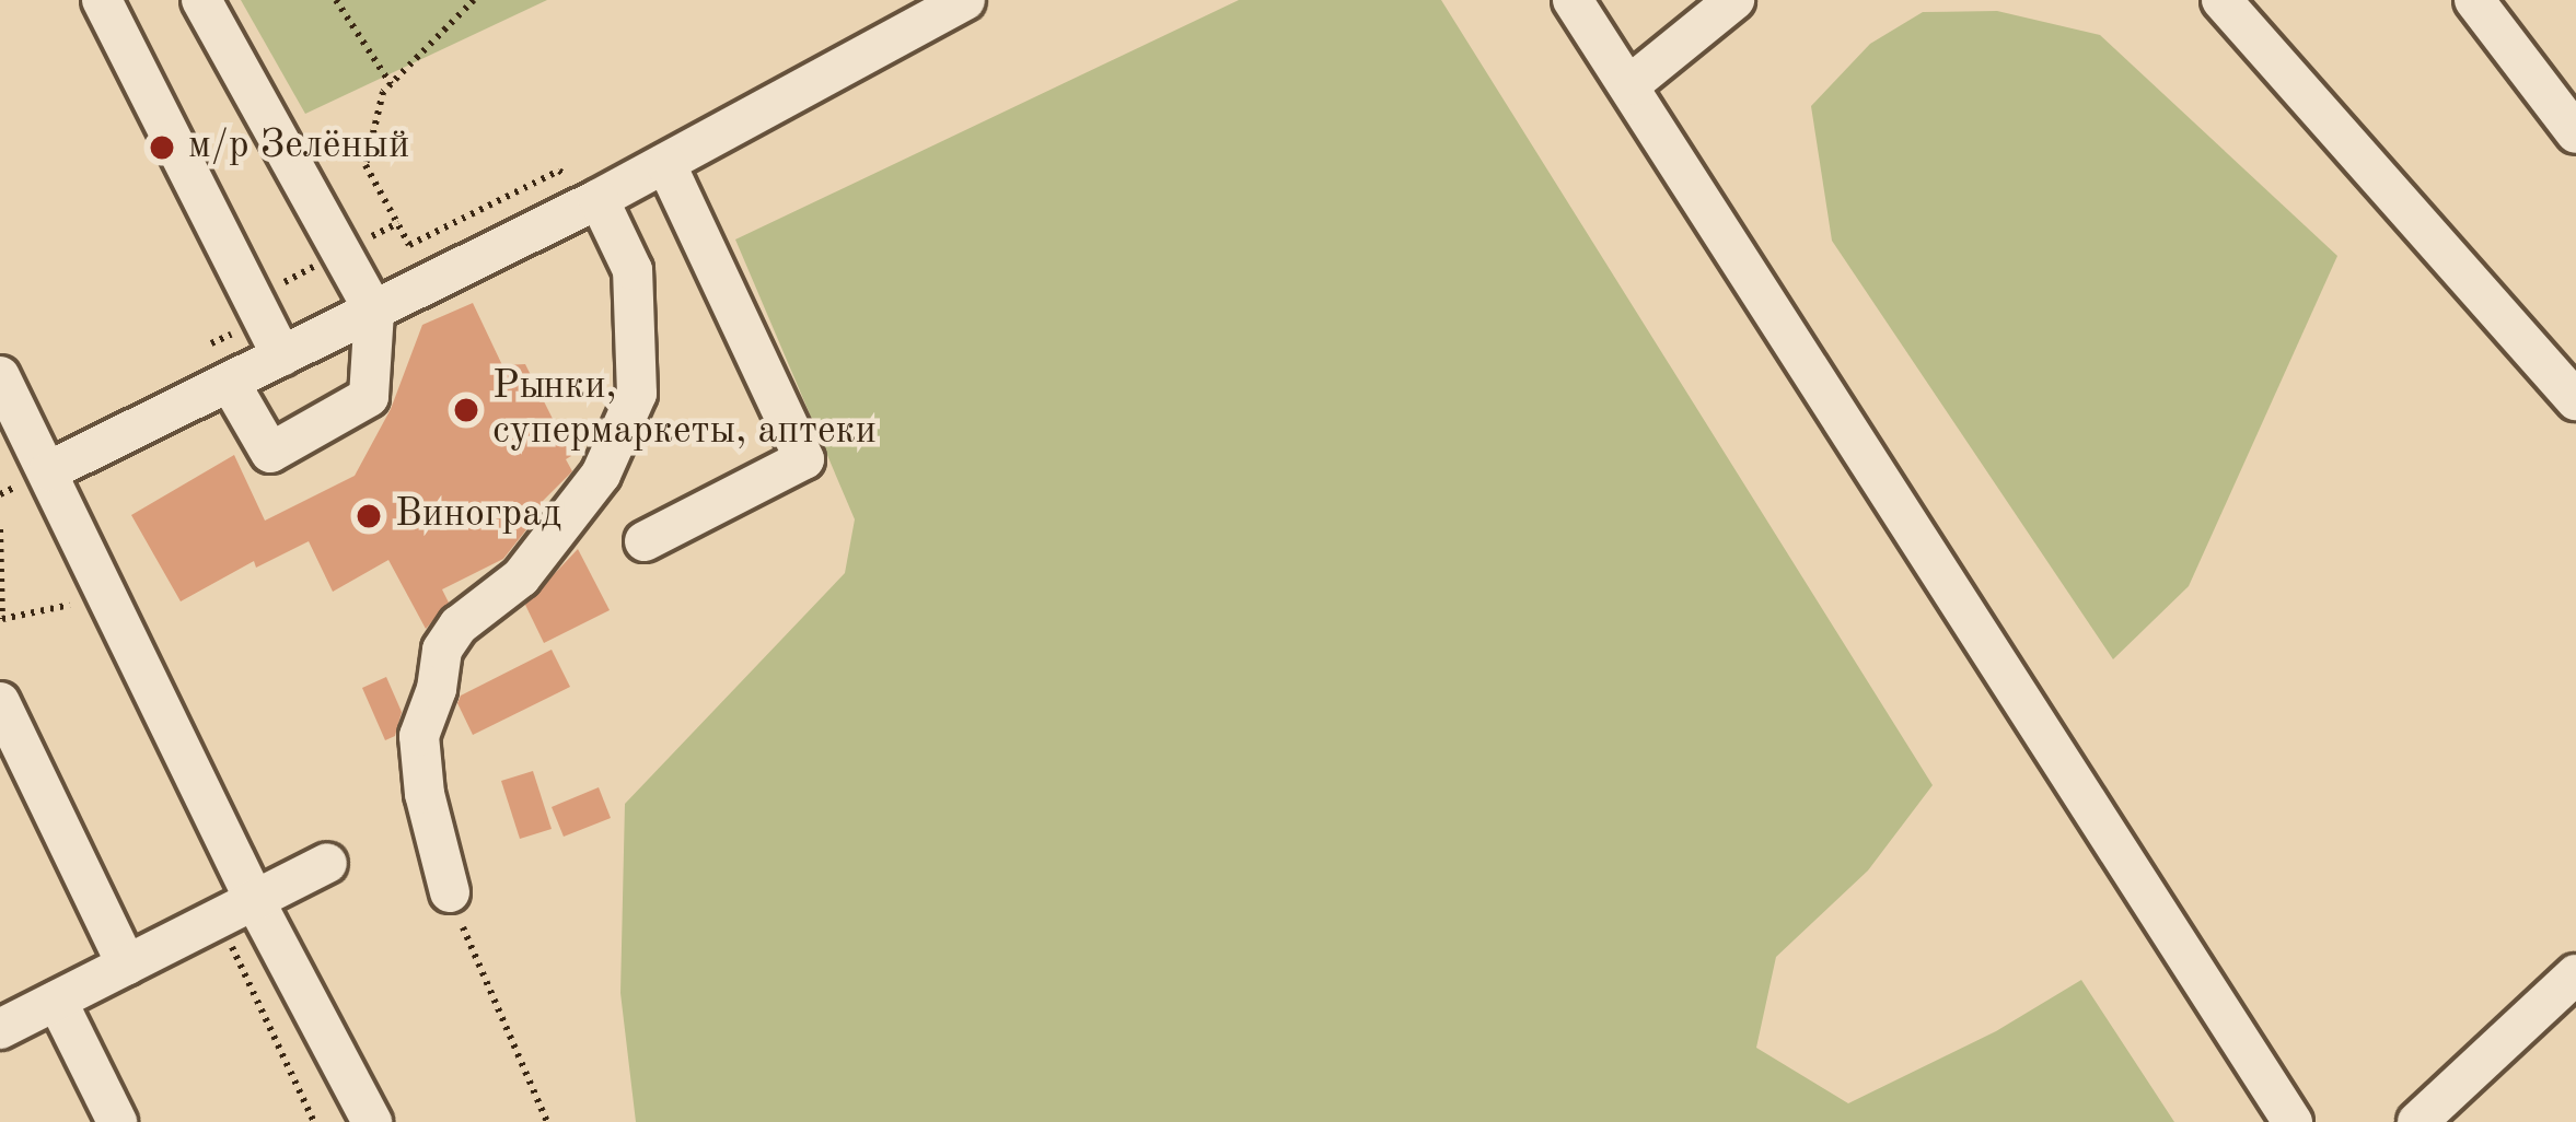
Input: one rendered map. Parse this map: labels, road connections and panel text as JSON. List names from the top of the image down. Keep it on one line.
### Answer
{"places":["м/р Зелёный","Рынки, супермаркеты, аптеки","Виноград"]}
